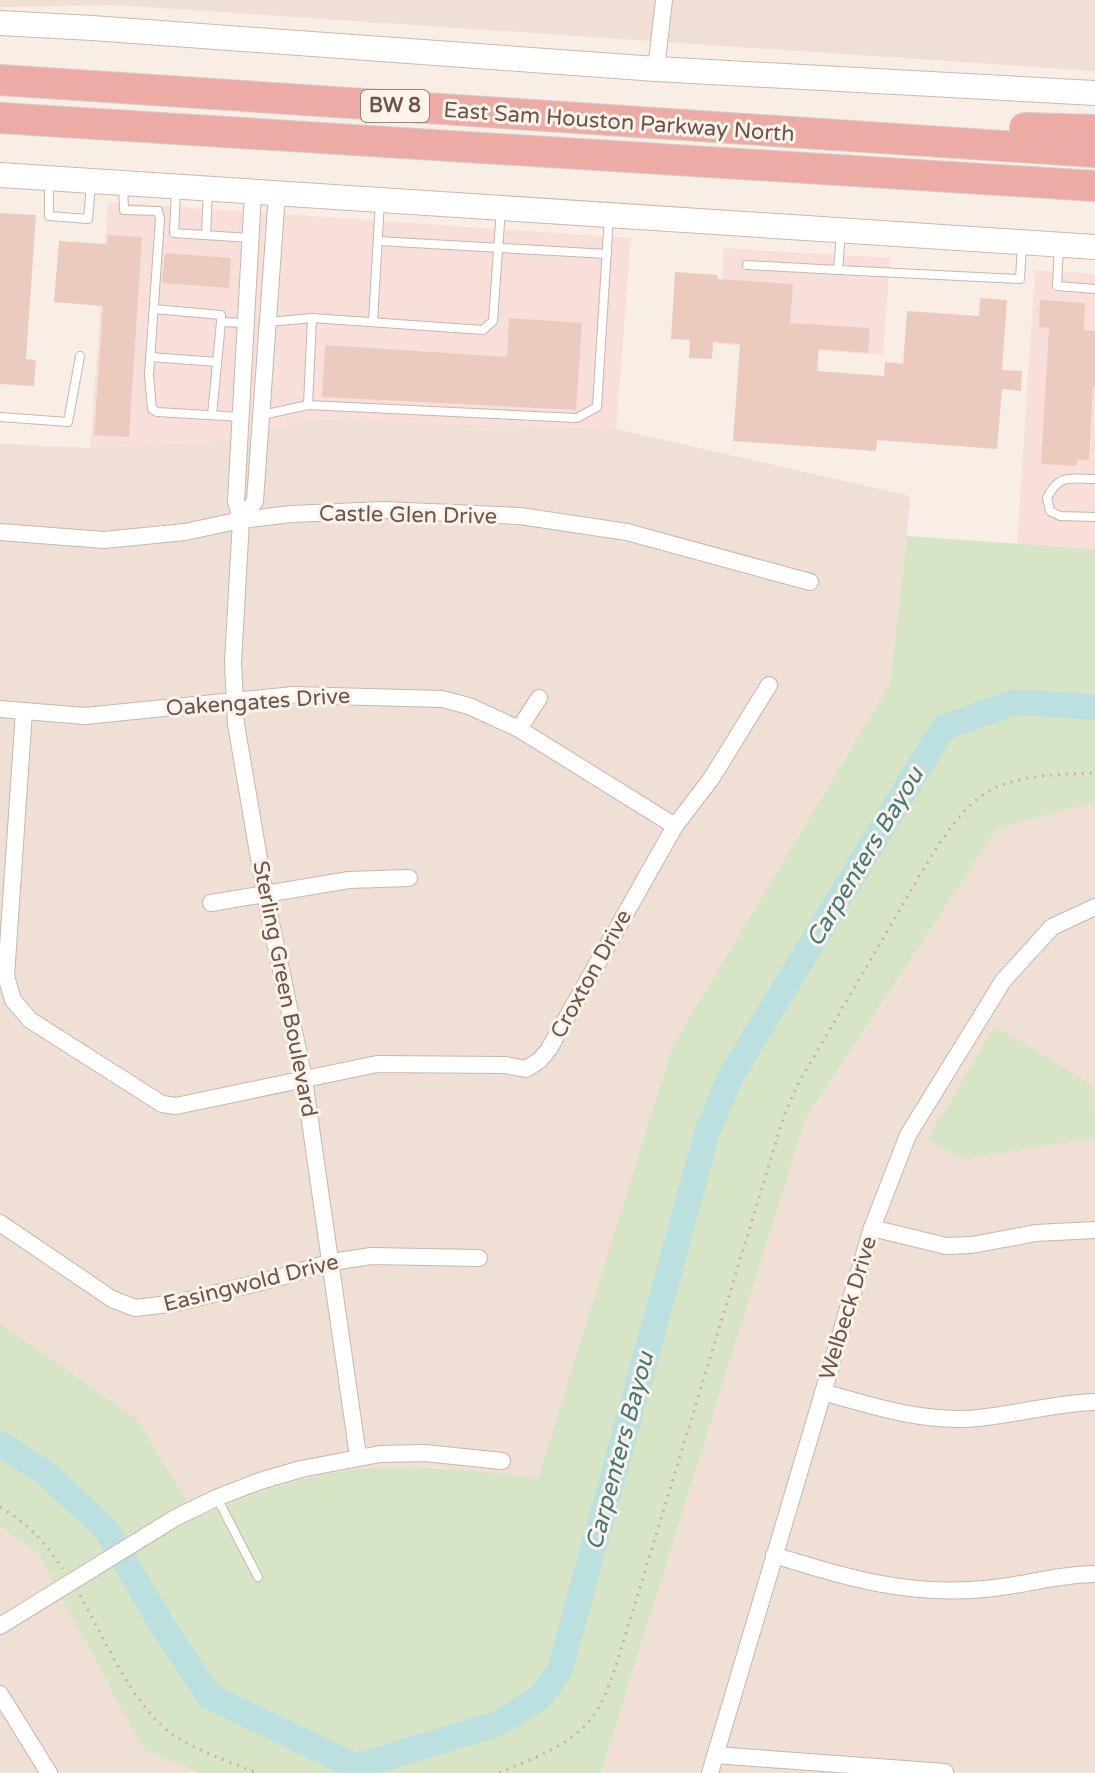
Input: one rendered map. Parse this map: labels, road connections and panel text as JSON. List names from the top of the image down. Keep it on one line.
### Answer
{"streets":{"highway":["BW 8","East Sam Houston Parkway North"],"street":["Castle Glen Drive","Oakengates Drive","Croxton Drive","Sterling Green Boulevard","Easingwold Drive","Welbeck Drive"]},"crossings":[["Castle Glen Drive","Sterling Green Boulevard"],["Oakengates Drive","Croxton Drive"],["Oakengates Drive","Sterling Green Boulevard"],["Croxton Drive","Sterling Green Boulevard"],["Sterling Green Boulevard","Easingwold Drive"]],"water":["Carpenters Bayou"]}
